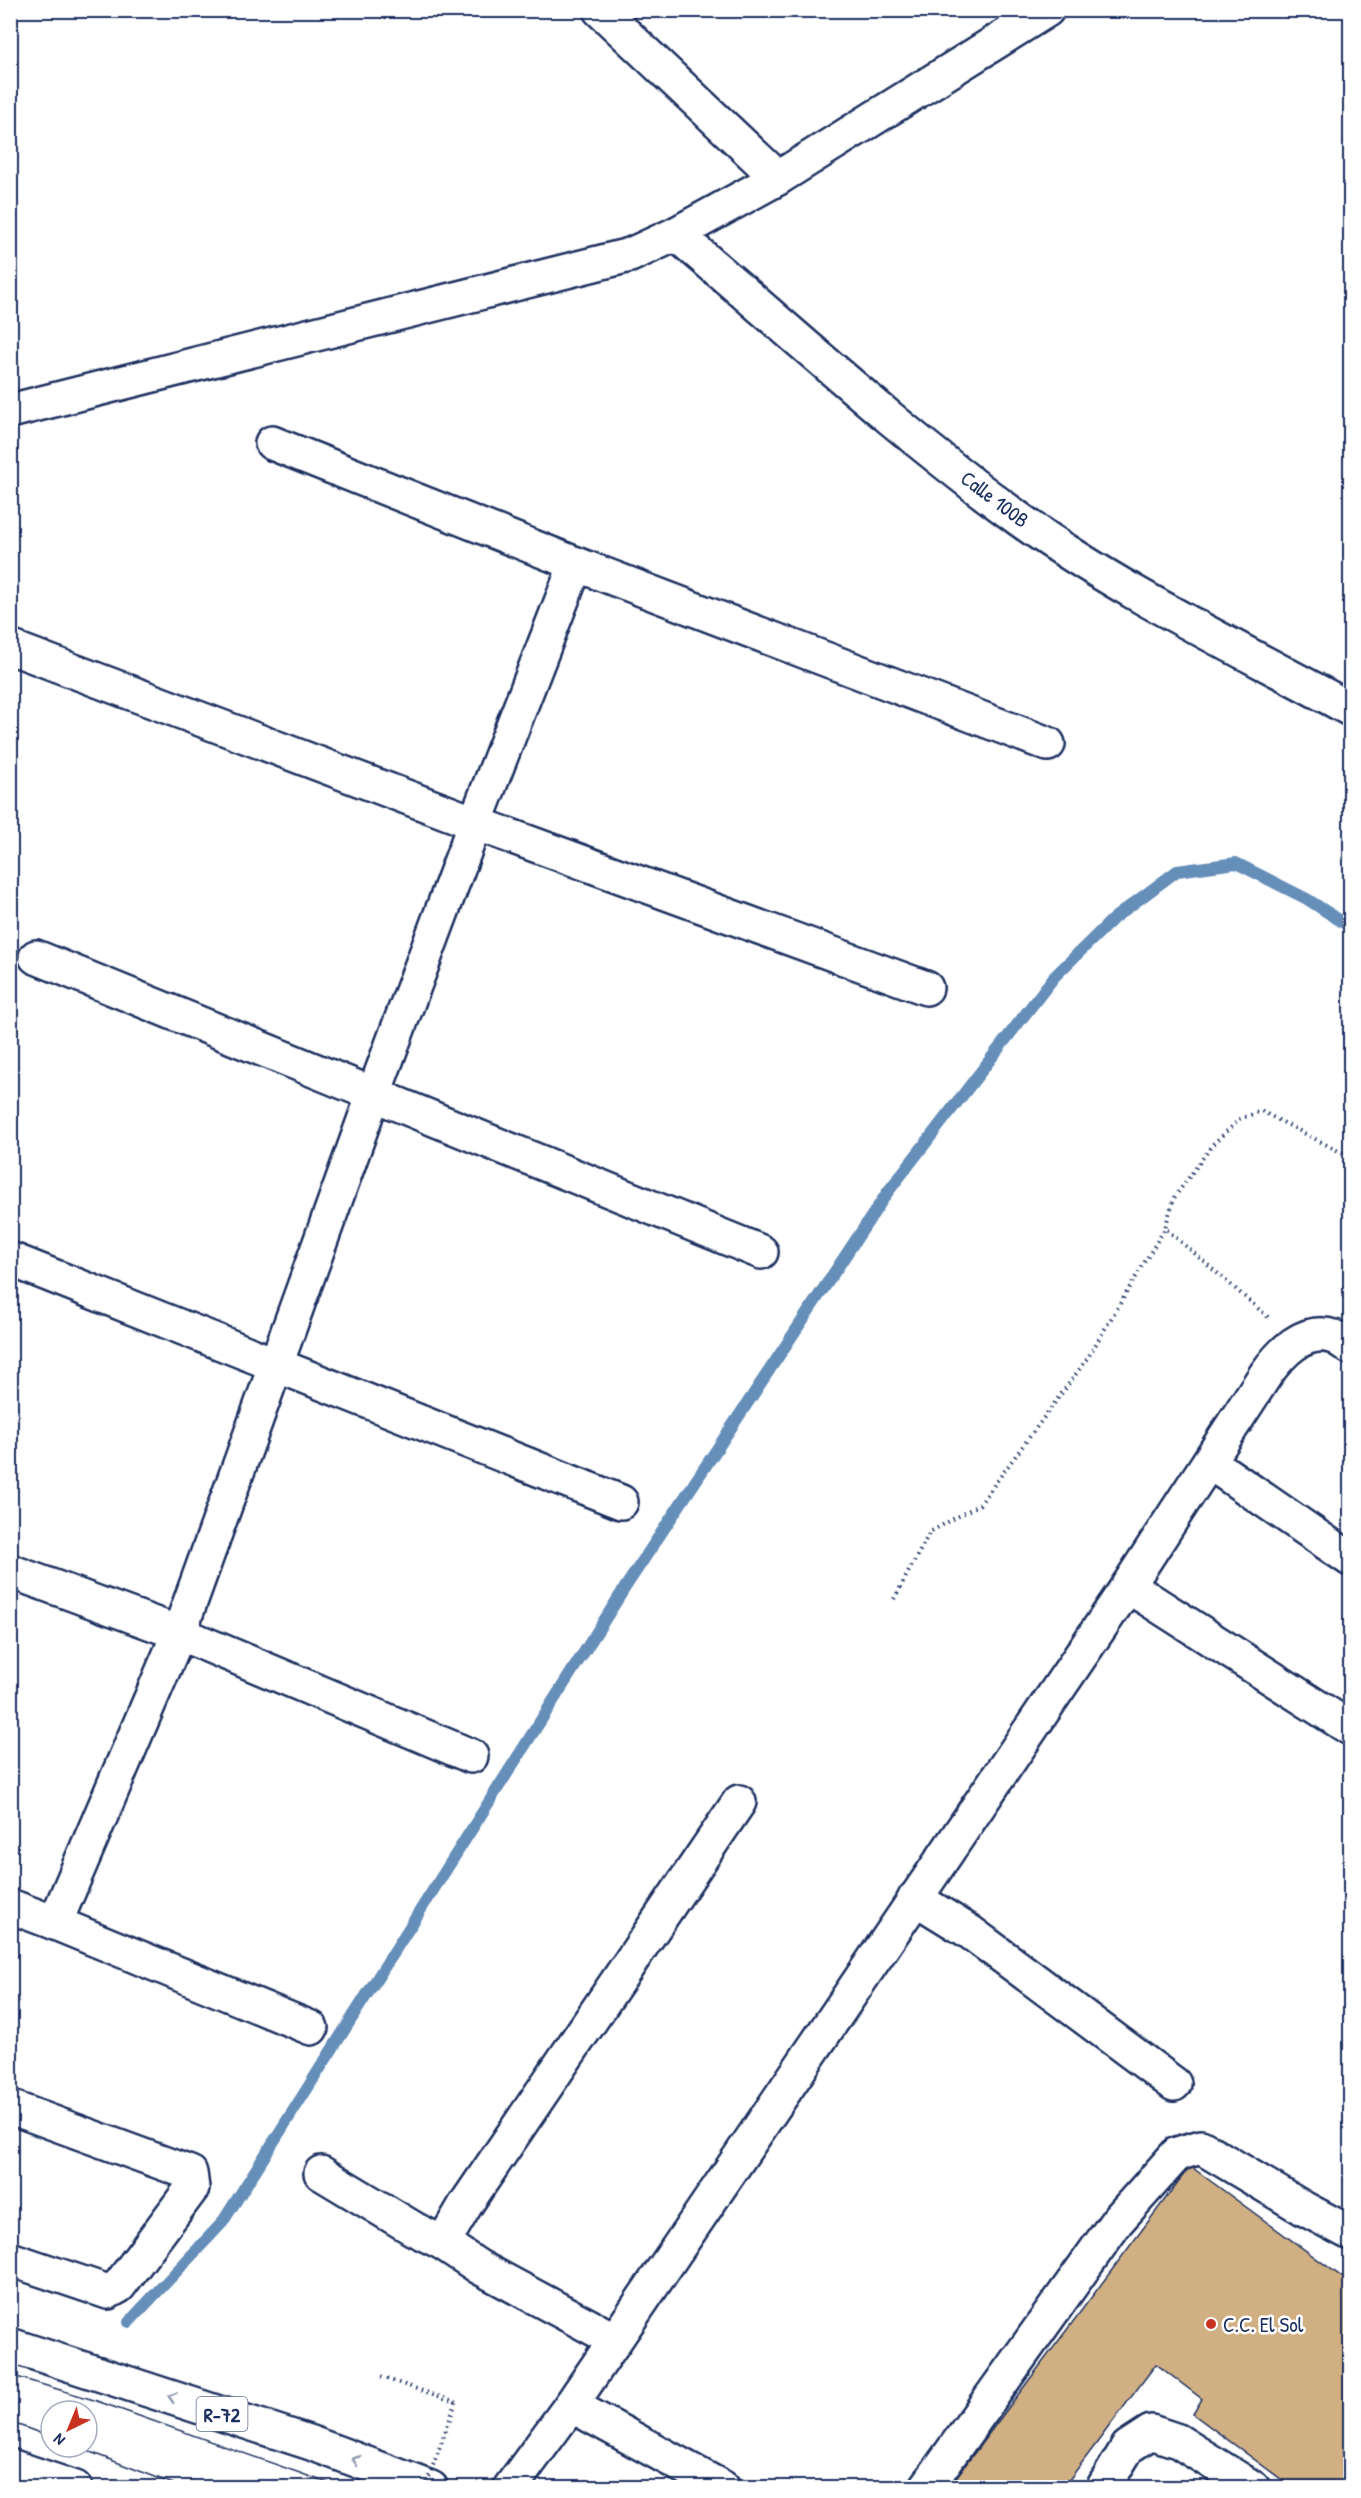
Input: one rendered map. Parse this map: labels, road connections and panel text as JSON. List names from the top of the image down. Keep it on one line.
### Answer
{"streets":{"street":["Calle 100B","R-72"]},"places":["C.C. El Sol"],"north":"bottom left"}
